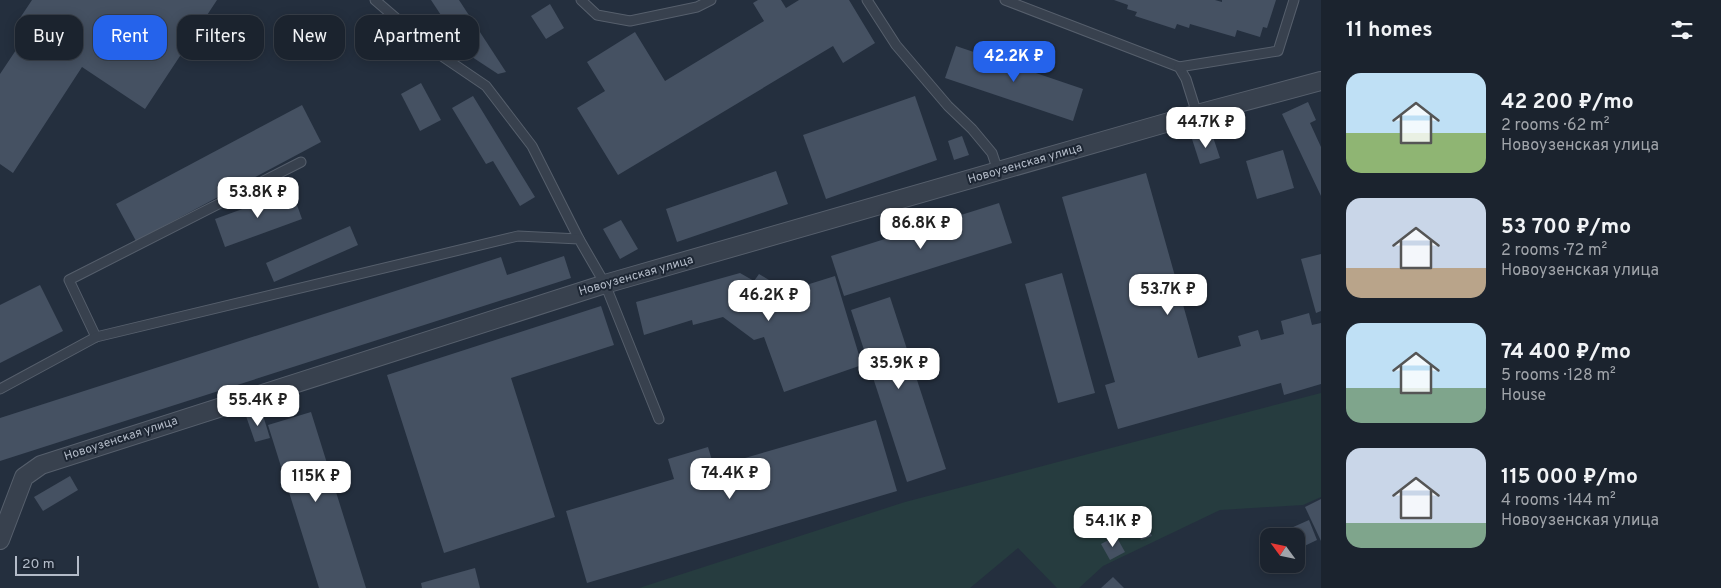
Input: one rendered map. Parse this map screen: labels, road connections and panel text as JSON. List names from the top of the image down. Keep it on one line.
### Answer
{"streets":{"street":["Новоузенская улица"]},"scale_bar":"20 m","north":"top left","page":{"heading":"11 homes","chip":["Buy","Rent","Filters","New","Apartment"],"price":["42.2K ₽","44.7K ₽","53.8K ₽","86.8K ₽","53.7K ₽","46.2K ₽","35.9K ₽","55.4K ₽","74.4K ₽","115K ₽","54.1K ₽"],"list":[{"name":"42 200 ₽/mo","note":"2 rooms · 62 m² · Новоузенская улица"},{"name":"53 700 ₽/mo","note":"2 rooms · 72 m² · Новоузенская улица"},{"name":"74 400 ₽/mo","note":"5 rooms · 128 m² · House"},{"name":"115 000 ₽/mo","note":"4 rooms · 144 m² · Новоузенская улица"}],"scale":"20 m"}}
